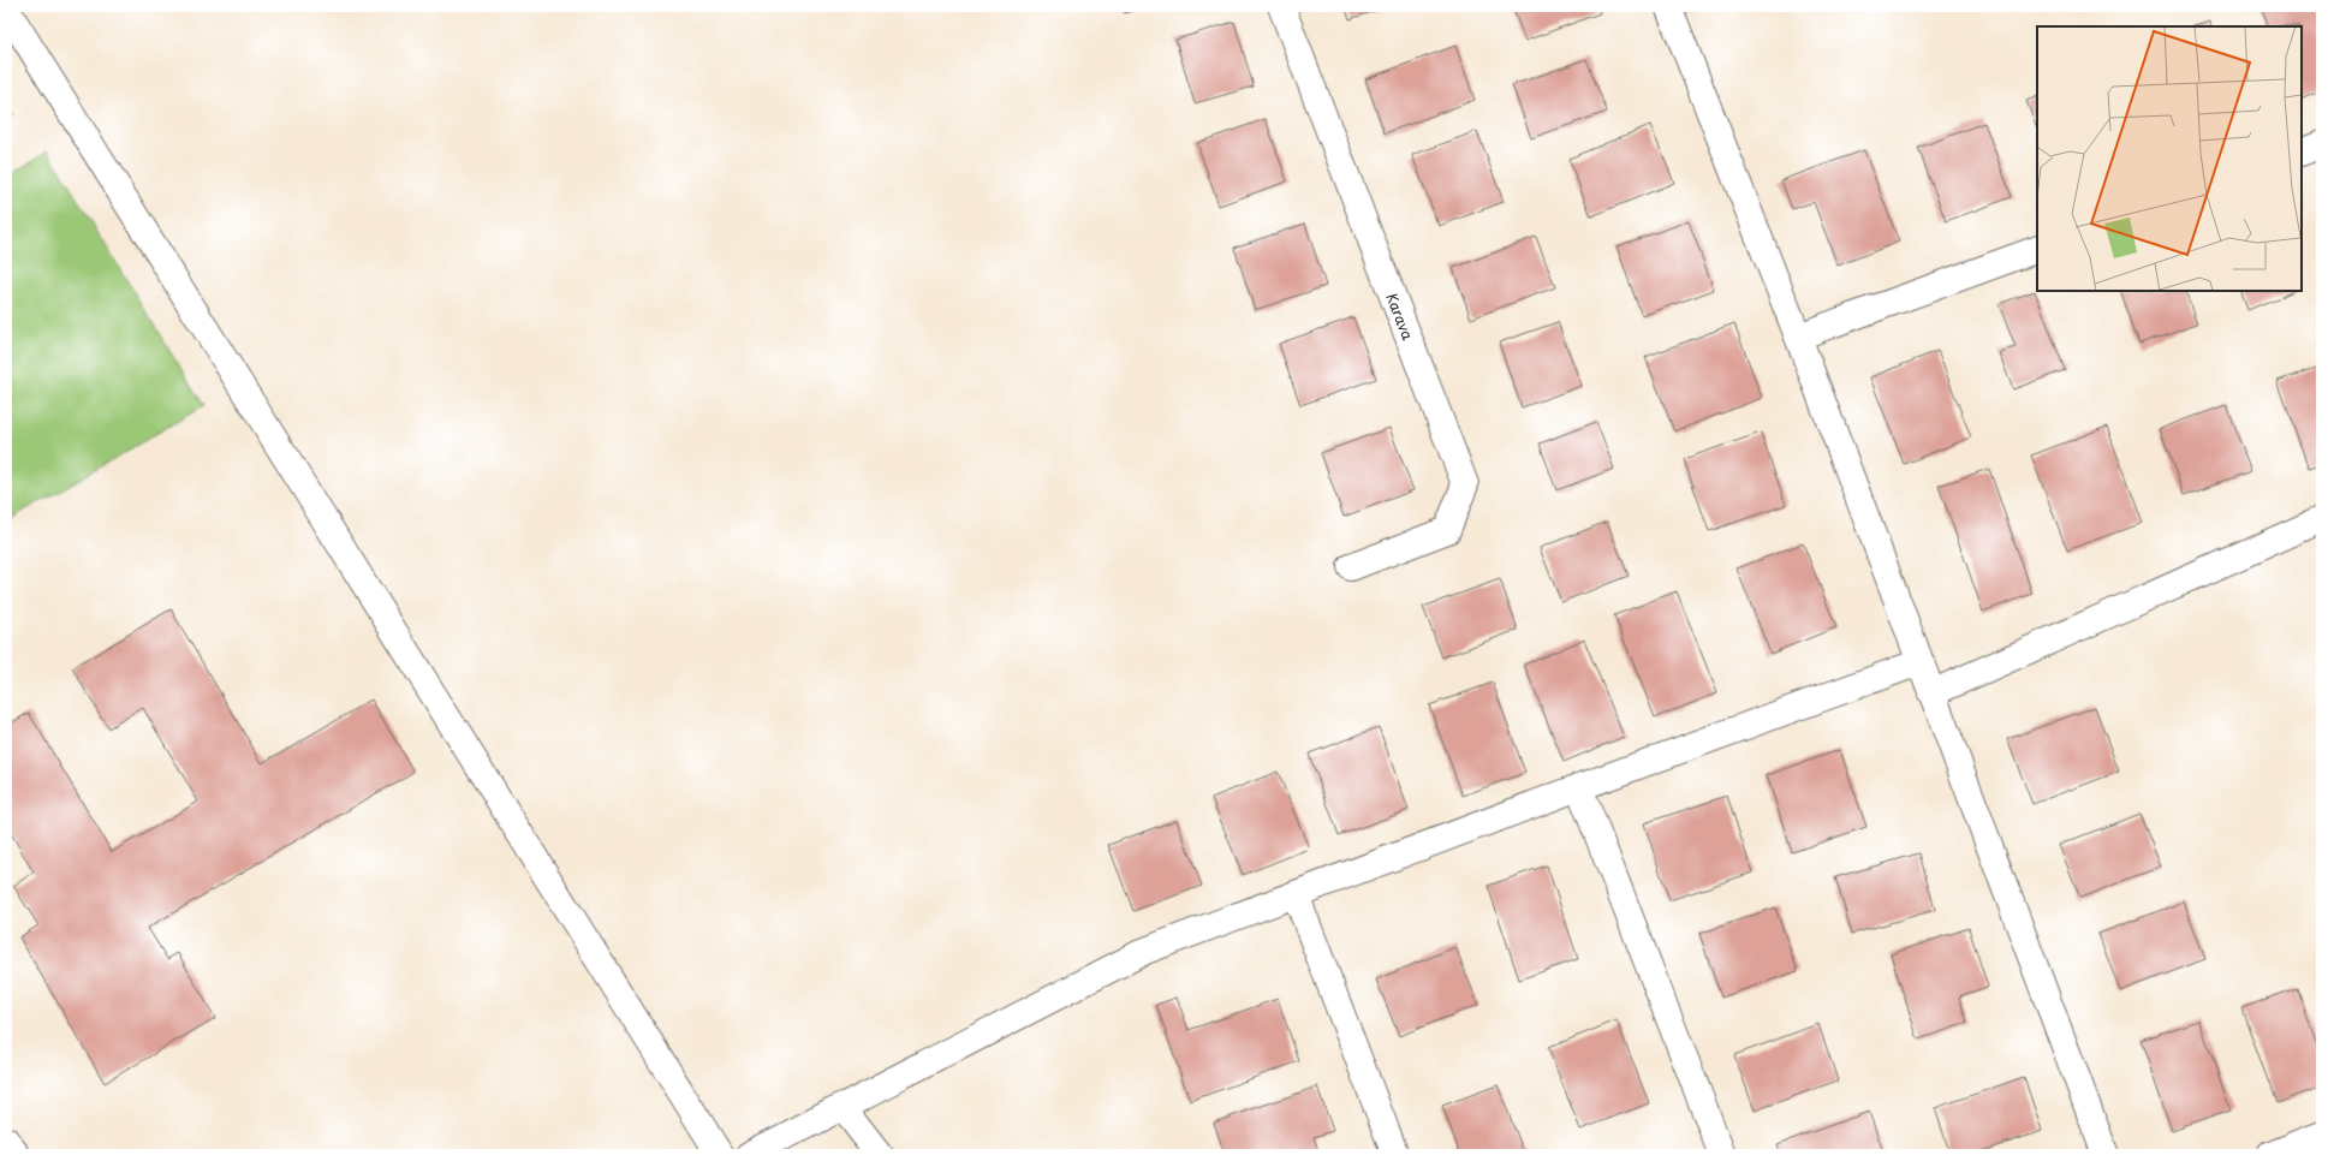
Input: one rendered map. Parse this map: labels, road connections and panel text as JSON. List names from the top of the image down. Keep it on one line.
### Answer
{"streets":{"street":["Karava"]}}
